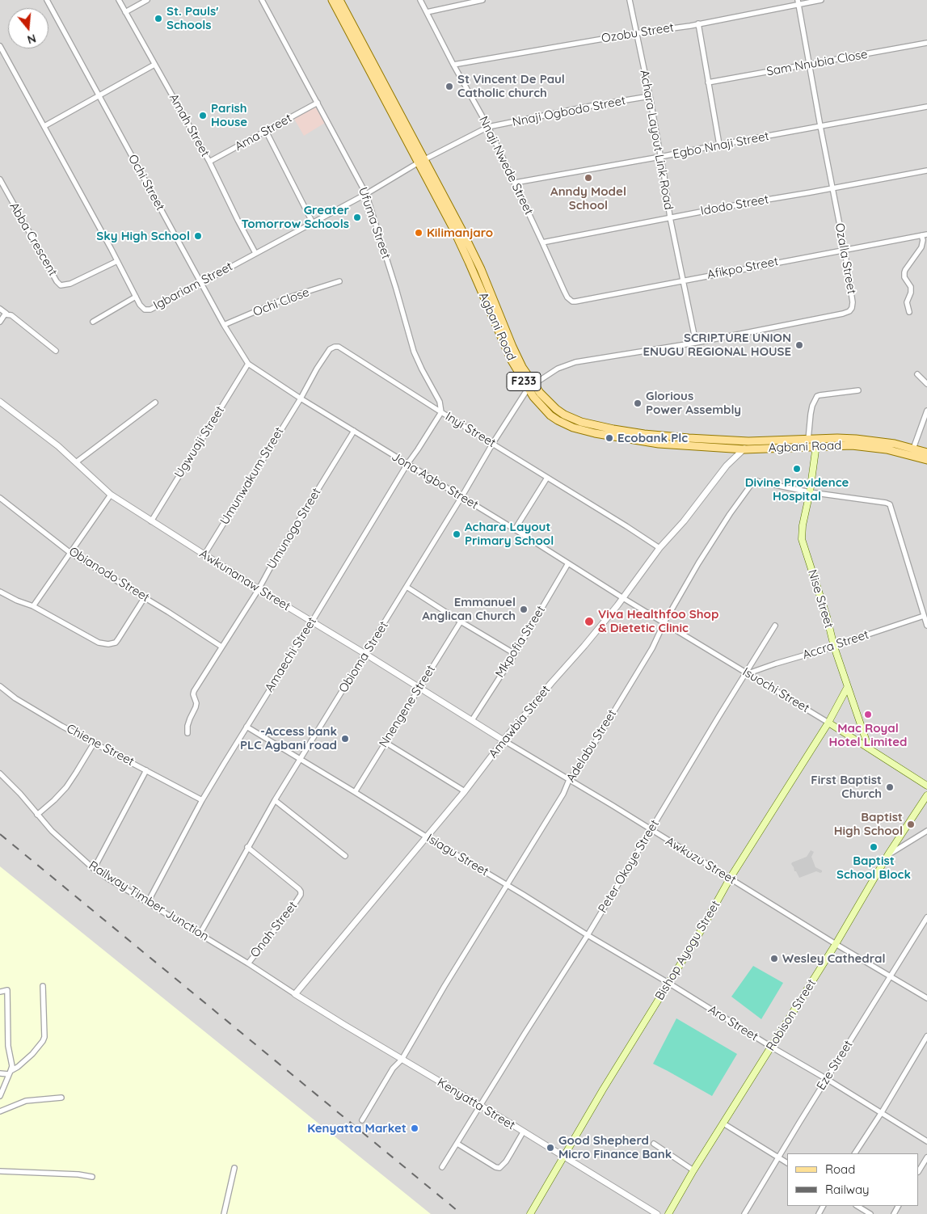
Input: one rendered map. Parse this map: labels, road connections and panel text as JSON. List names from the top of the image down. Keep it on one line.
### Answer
{"streets":{"main road":["Agbani Road","F233","Nise Street","Isuochi Street","Bishop Ayogu Street","Robison Street"],"street":["Ozobu Street","Sam Nnubia Close","Nnaji Ogbodo Street","Amah Street","Ama Street","Achara Layout Link Road","Egbo Nnaji Street","Nnaji Nwede Street","Ochi Street","Idodo Street","Ufuma Street","Abba Crescent","Ozalla Street","Afikpo Street","Igbariam Street","Ochi Close","Inyi Street","Ugwuaji Street","Umunwakum Street","Jona Agbo Street","Umunogo Street","Obianodo Street","Awkunanaw Street","Mkpofia Street","Accra Street","Amaechi Street","Obioma Street","Nnengene Street","Amawbia Street","Chiene Street","Adelabu Street","Isiagu Street","Awkuzu Street","Peter Okoye Street","Railway Timber Junction","Onah Street","Aro Street","Eze Street","Kenyatta Street"]},"crossings":[["Ozobu Street","Achara Layout Link Road"],["Ozobu Street","Nnaji Nwede Street"],["Ozobu Street","Ozalla Street"],["Sam Nnubia Close","Ozalla Street"],["Nnaji Ogbodo Street","Achara Layout Link Road"],["Nnaji Ogbodo Street","Nnaji Nwede Street"],["Nnaji Ogbodo Street","Igbariam Street"],["Nnaji Ogbodo Street","Agbani Road"],["Amah Street","Ama Street"],["Amah Street","Igbariam Street"],["Ama Street","Ufuma Street"],["Achara Layout Link Road","Egbo Nnaji Street"],["Achara Layout Link Road","Idodo Street"],["Achara Layout Link Road","Ozalla Street"],["Achara Layout Link Road","Afikpo Street"],["Egbo Nnaji Street","Nnaji Nwede Street"],["Egbo Nnaji Street","Ozalla Street"],["Nnaji Nwede Street","Idodo Street"],["Nnaji Nwede Street","Afikpo Street"],["Ochi Street","Igbariam Street"],["Ochi Street","Ochi Close"],["Ochi Street","Ugwuaji Street"],["Ochi Street","Jona Agbo Street"],["Idodo Street","Ozalla Street"],["Ufuma Street","Igbariam Street"],["Ufuma Street","Inyi Street"],["Ufuma Street","Amaechi Street"],["Abba Crescent","Igbariam Street"],["Ozalla Street","Afikpo Street"],["Ozalla Street","Agbani Road"],["Ozalla Street","Obioma Street"],["Igbariam Street","Agbani Road"],["Agbani Road","Nise Street"],["Agbani Road","Obioma Street"],["Agbani Road","Amawbia Street"],["Inyi Street","Umunwakum Street"],["Inyi Street","Jona Agbo Street"],["Inyi Street","Amaechi Street"],["Inyi Street","Obioma Street"],["Inyi Street","Amawbia Street"],["Ugwuaji Street","Jona Agbo Street"],["Ugwuaji Street","Awkunanaw Street"],["Umunwakum Street","Jona Agbo Street"],["Umunwakum Street","Awkunanaw Street"],["Jona Agbo Street","Umunogo Street"],["Jona Agbo Street","Mkpofia Street"],["Jona Agbo Street","Amaechi Street"],["Jona Agbo Street","Obioma Street"],["Jona Agbo Street","Isuochi Street"],["Jona Agbo Street","Amawbia Street"],["Umunogo Street","Obianodo Street"],["Umunogo Street","Awkunanaw Street"],["Awkunanaw Street","Mkpofia Street"],["Awkunanaw Street","Amaechi Street"],["Awkunanaw Street","Obioma Street"],["Awkunanaw Street","Nnengene Street"],["Awkunanaw Street","Amawbia Street"],["Awkunanaw Street","Awkuzu Street"],["Nise Street","Accra Street"],["Nise Street","Isuochi Street"],["Nise Street","Adelabu Street"],["Nise Street","Bishop Ayogu Street"],["Accra Street","Isuochi Street"],["Accra Street","Peter Okoye Street"],["Amaechi Street","Chiene Street"],["Amaechi Street","Isiagu Street"],["Amaechi Street","Railway Timber Junction"],["Obioma Street","Isiagu Street"],["Obioma Street","Railway Timber Junction"],["Obioma Street","Onah Street"],["Isuochi Street","Amawbia Street"],["Isuochi Street","Adelabu Street"],["Isuochi Street","Peter Okoye Street"],["Isuochi Street","Bishop Ayogu Street"],["Nnengene Street","Isiagu Street"],["Amawbia Street","Isiagu Street"],["Amawbia Street","Awkuzu Street"],["Amawbia Street","Railway Timber Junction"],["Amawbia Street","Kenyatta Street"],["Adelabu Street","Isiagu Street"],["Adelabu Street","Awkuzu Street"],["Adelabu Street","Kenyatta Street"],["Isiagu Street","Peter Okoye Street"],["Isiagu Street","Bishop Ayogu Street"],["Isiagu Street","Aro Street"],["Awkuzu Street","Peter Okoye Street"],["Awkuzu Street","Bishop Ayogu Street"],["Awkuzu Street","Robison Street"],["Awkuzu Street","Eze Street"],["Peter Okoye Street","Kenyatta Street"],["Railway Timber Junction","Onah Street"],["Railway Timber Junction","Kenyatta Street"],["Bishop Ayogu Street","Aro Street"],["Bishop Ayogu Street","Kenyatta Street"],["Robison Street","Aro Street"],["Aro Street","Eze Street"]],"places":["St. Pauls' Schools","St Vincent De Paul Catholic church","Parish House","Anndy Model School","Greater Tomorrow Schools","Kilimanjaro","Sky High School","SCRIPTURE UNION ENUGU REGIONAL HOUSE","Glorious Power Assembly","Ecobank Plc","Divine Providence Hospital","Achara Layout Primary School","Emmanuel Anglican Church","Viva Healthfoo Shop & Dietetic Clinic","Mac Royal Hotel Limited","-Access bank PLC Agbani road","First Baptist Church","Baptist High School","Baptist School Block","Wesley Cathedral","Kenyatta Market","Good Shepherd Micro Finance Bank"],"legend":["Road","Railway"],"north":"bottom"}
